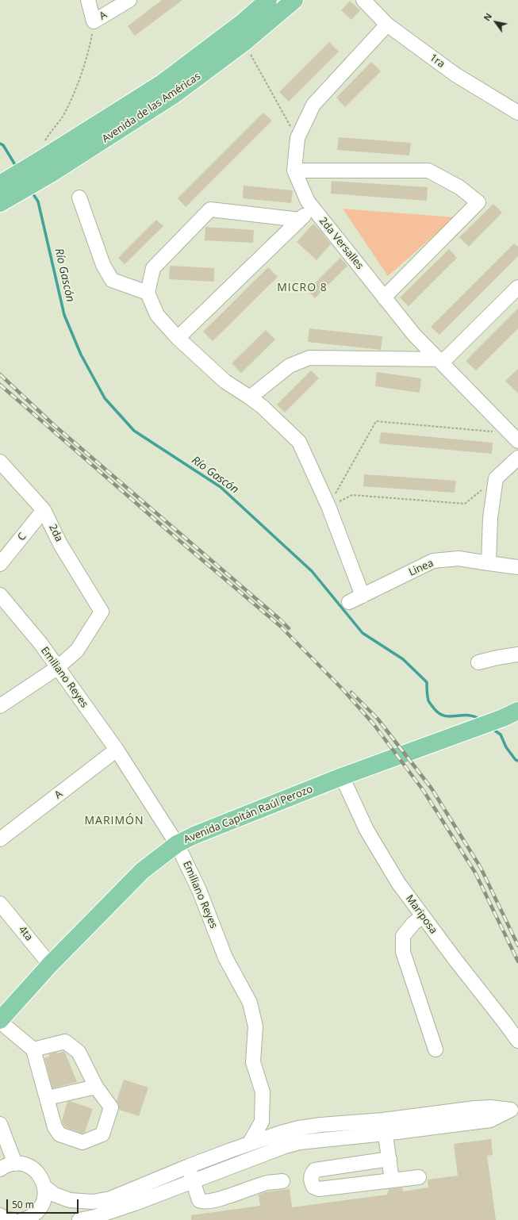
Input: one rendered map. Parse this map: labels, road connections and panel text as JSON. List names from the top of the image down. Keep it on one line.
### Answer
{"streets":{"main road":["Avenida de las Américas","Avenida Capitán Raúl Perozo"],"street":["A","1ra","2da Versalles","2da","C","Linea","Emiliano Reyes","Mariposa","4ta"]},"crossings":[["A","Emiliano Reyes"],["1ra","2da Versalles"],["2da","C"],["2da","Emiliano Reyes"],["Emiliano Reyes","Avenida Capitán Raúl Perozo"],["Avenida Capitán Raúl Perozo","Mariposa"],["Avenida Capitán Raúl Perozo","4ta"]],"districts":["MICRO 8","MARIMÓN"],"water":["Río Gascón"],"scale_bar":"50 m","north":"top left"}
